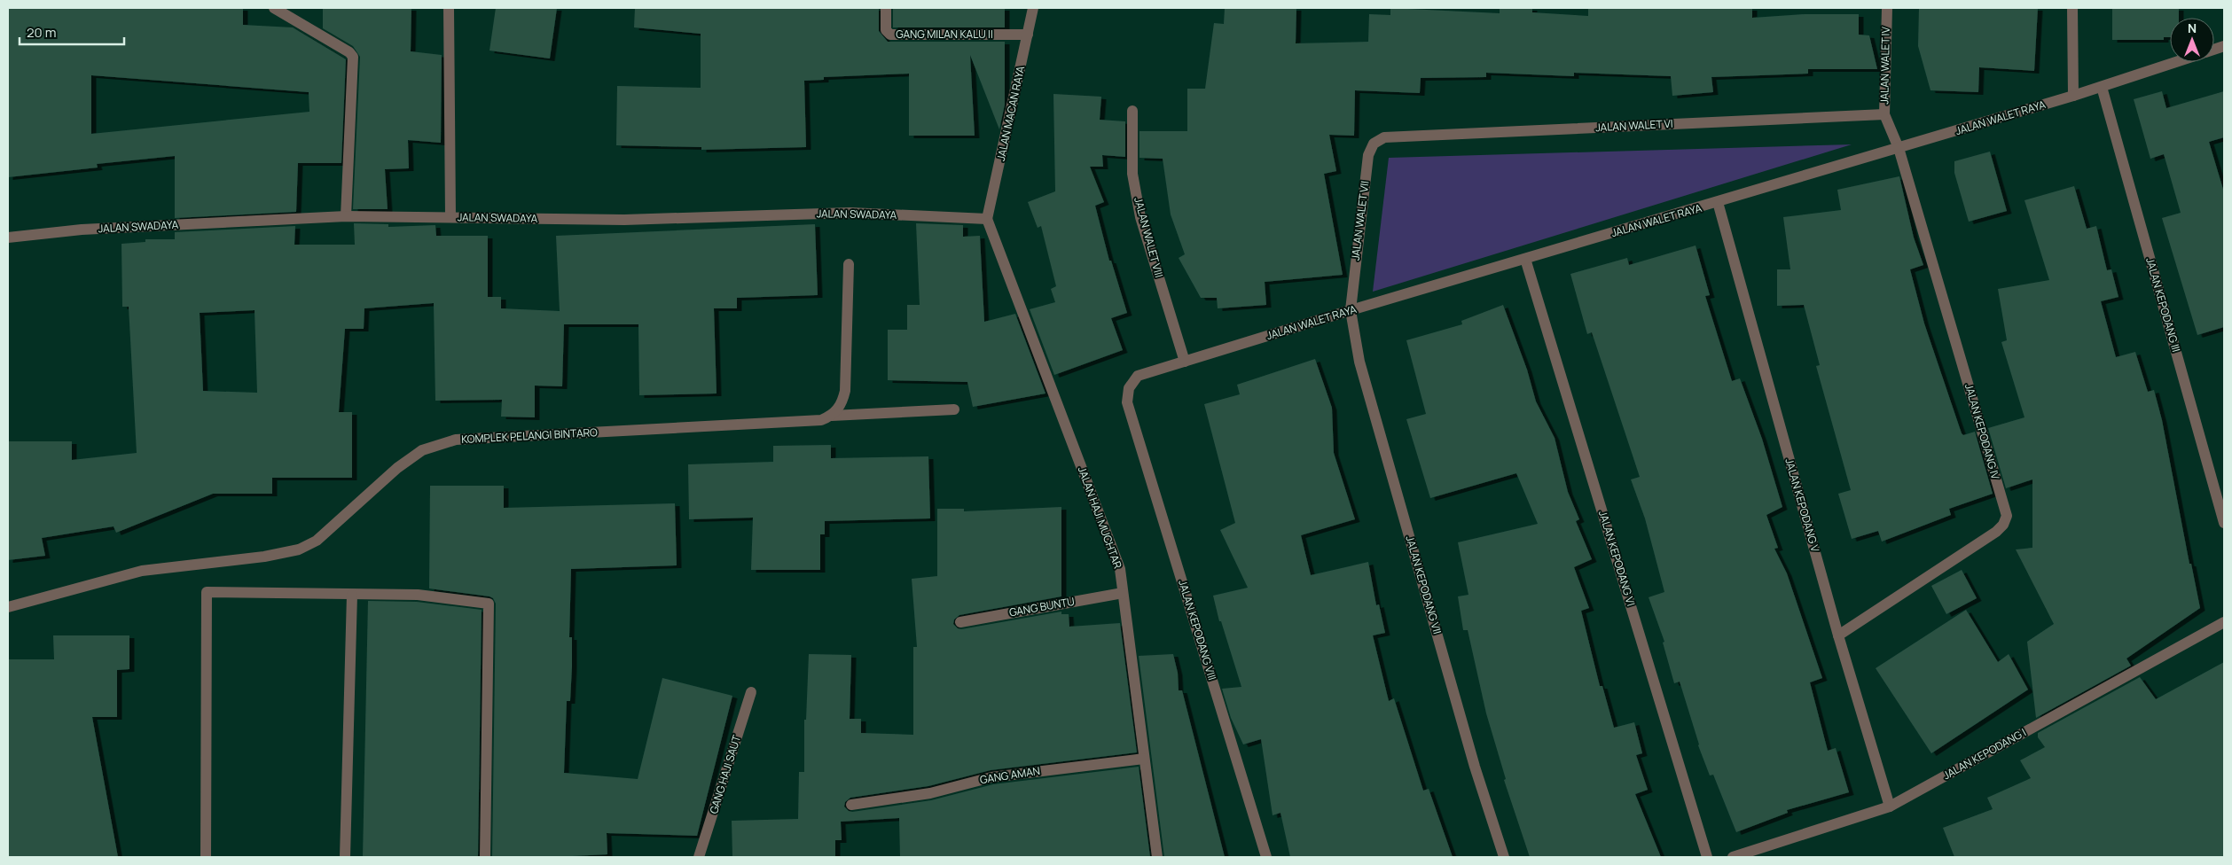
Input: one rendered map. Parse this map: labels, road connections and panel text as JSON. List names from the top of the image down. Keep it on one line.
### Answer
{"streets":{"street":["GANG MILAN KALU II","JALAN WALET IV","JALAN MACAN RAYA","JALAN WALET RAYA","JALAN WALET VI","JALAN SWADAYA","JALAN WALET VII","JALAN WALET VIII","JALAN KEPODANG III","JALAN KEPODANG IV","KOMPLEK PELANGI BINTARO","JALAN KEPODANG V","JALAN HAJI MUCHTAR","JALAN KEPODANG VI","JALAN KEPODANG VII","GANG BUNTU","JALAN KEPODANG VIII","JALAN KEPODANG I","GANG HAJI SAUT","GANG AMAN"]},"crossings":[["GANG MILAN KALU II","JALAN MACAN RAYA"],["JALAN WALET IV","JALAN WALET RAYA"],["JALAN WALET IV","JALAN WALET VI"],["JALAN WALET IV","JALAN KEPODANG IV"],["JALAN MACAN RAYA","JALAN SWADAYA"],["JALAN MACAN RAYA","JALAN HAJI MUCHTAR"],["JALAN WALET RAYA","JALAN WALET VII"],["JALAN WALET RAYA","JALAN WALET VIII"],["JALAN WALET RAYA","JALAN KEPODANG III"],["JALAN WALET RAYA","JALAN KEPODANG IV"],["JALAN WALET RAYA","JALAN KEPODANG V"],["JALAN WALET RAYA","JALAN KEPODANG VI"],["JALAN WALET RAYA","JALAN KEPODANG VII"],["JALAN WALET RAYA","JALAN KEPODANG VIII"],["JALAN WALET VI","JALAN WALET VII"],["JALAN SWADAYA","JALAN HAJI MUCHTAR"],["JALAN WALET VII","JALAN KEPODANG VII"],["JALAN KEPODANG IV","JALAN KEPODANG V"],["JALAN KEPODANG V","JALAN KEPODANG I"],["JALAN HAJI MUCHTAR","GANG BUNTU"],["JALAN HAJI MUCHTAR","GANG AMAN"]],"scale_bar":"20 m","north":"top"}
